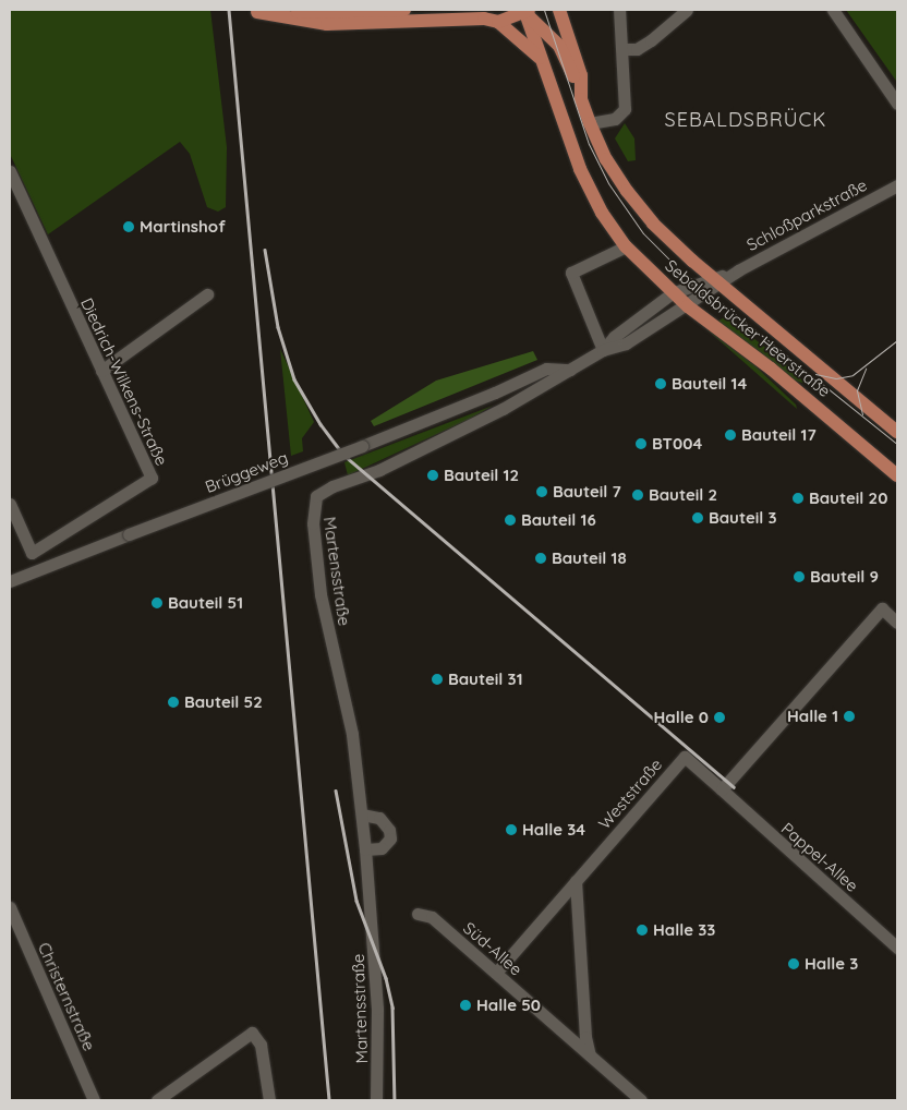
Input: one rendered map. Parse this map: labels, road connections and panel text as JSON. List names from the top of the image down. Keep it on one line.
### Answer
{"streets":{"main road":["Sebaldsbrücker Heerstraße"],"street":["Schloßparkstraße","Diedrich-Wilkens-Straße","Brüggeweg","Martensstraße","Weststraße","Pappel-Allee","Süd-Allee","Christernstraße"]},"crossings":[["Schloßparkstraße","Sebaldsbrücker Heerstraße"],["Brüggeweg","Martensstraße"],["Weststraße","Pappel-Allee"],["Weststraße","Süd-Allee"]],"districts":["SEBALDSBRÜCK"],"places":["Martinshof","Bauteil 14","Bauteil 17","BT004","Bauteil 12","Bauteil 7","Bauteil 2","Bauteil 20","Bauteil 3","Bauteil 16","Bauteil 18","Bauteil 9","Bauteil 51","Bauteil 31","Bauteil 52","Halle 1","Halle 0","Halle 34","Halle 33","Halle 3","Halle 50"]}
